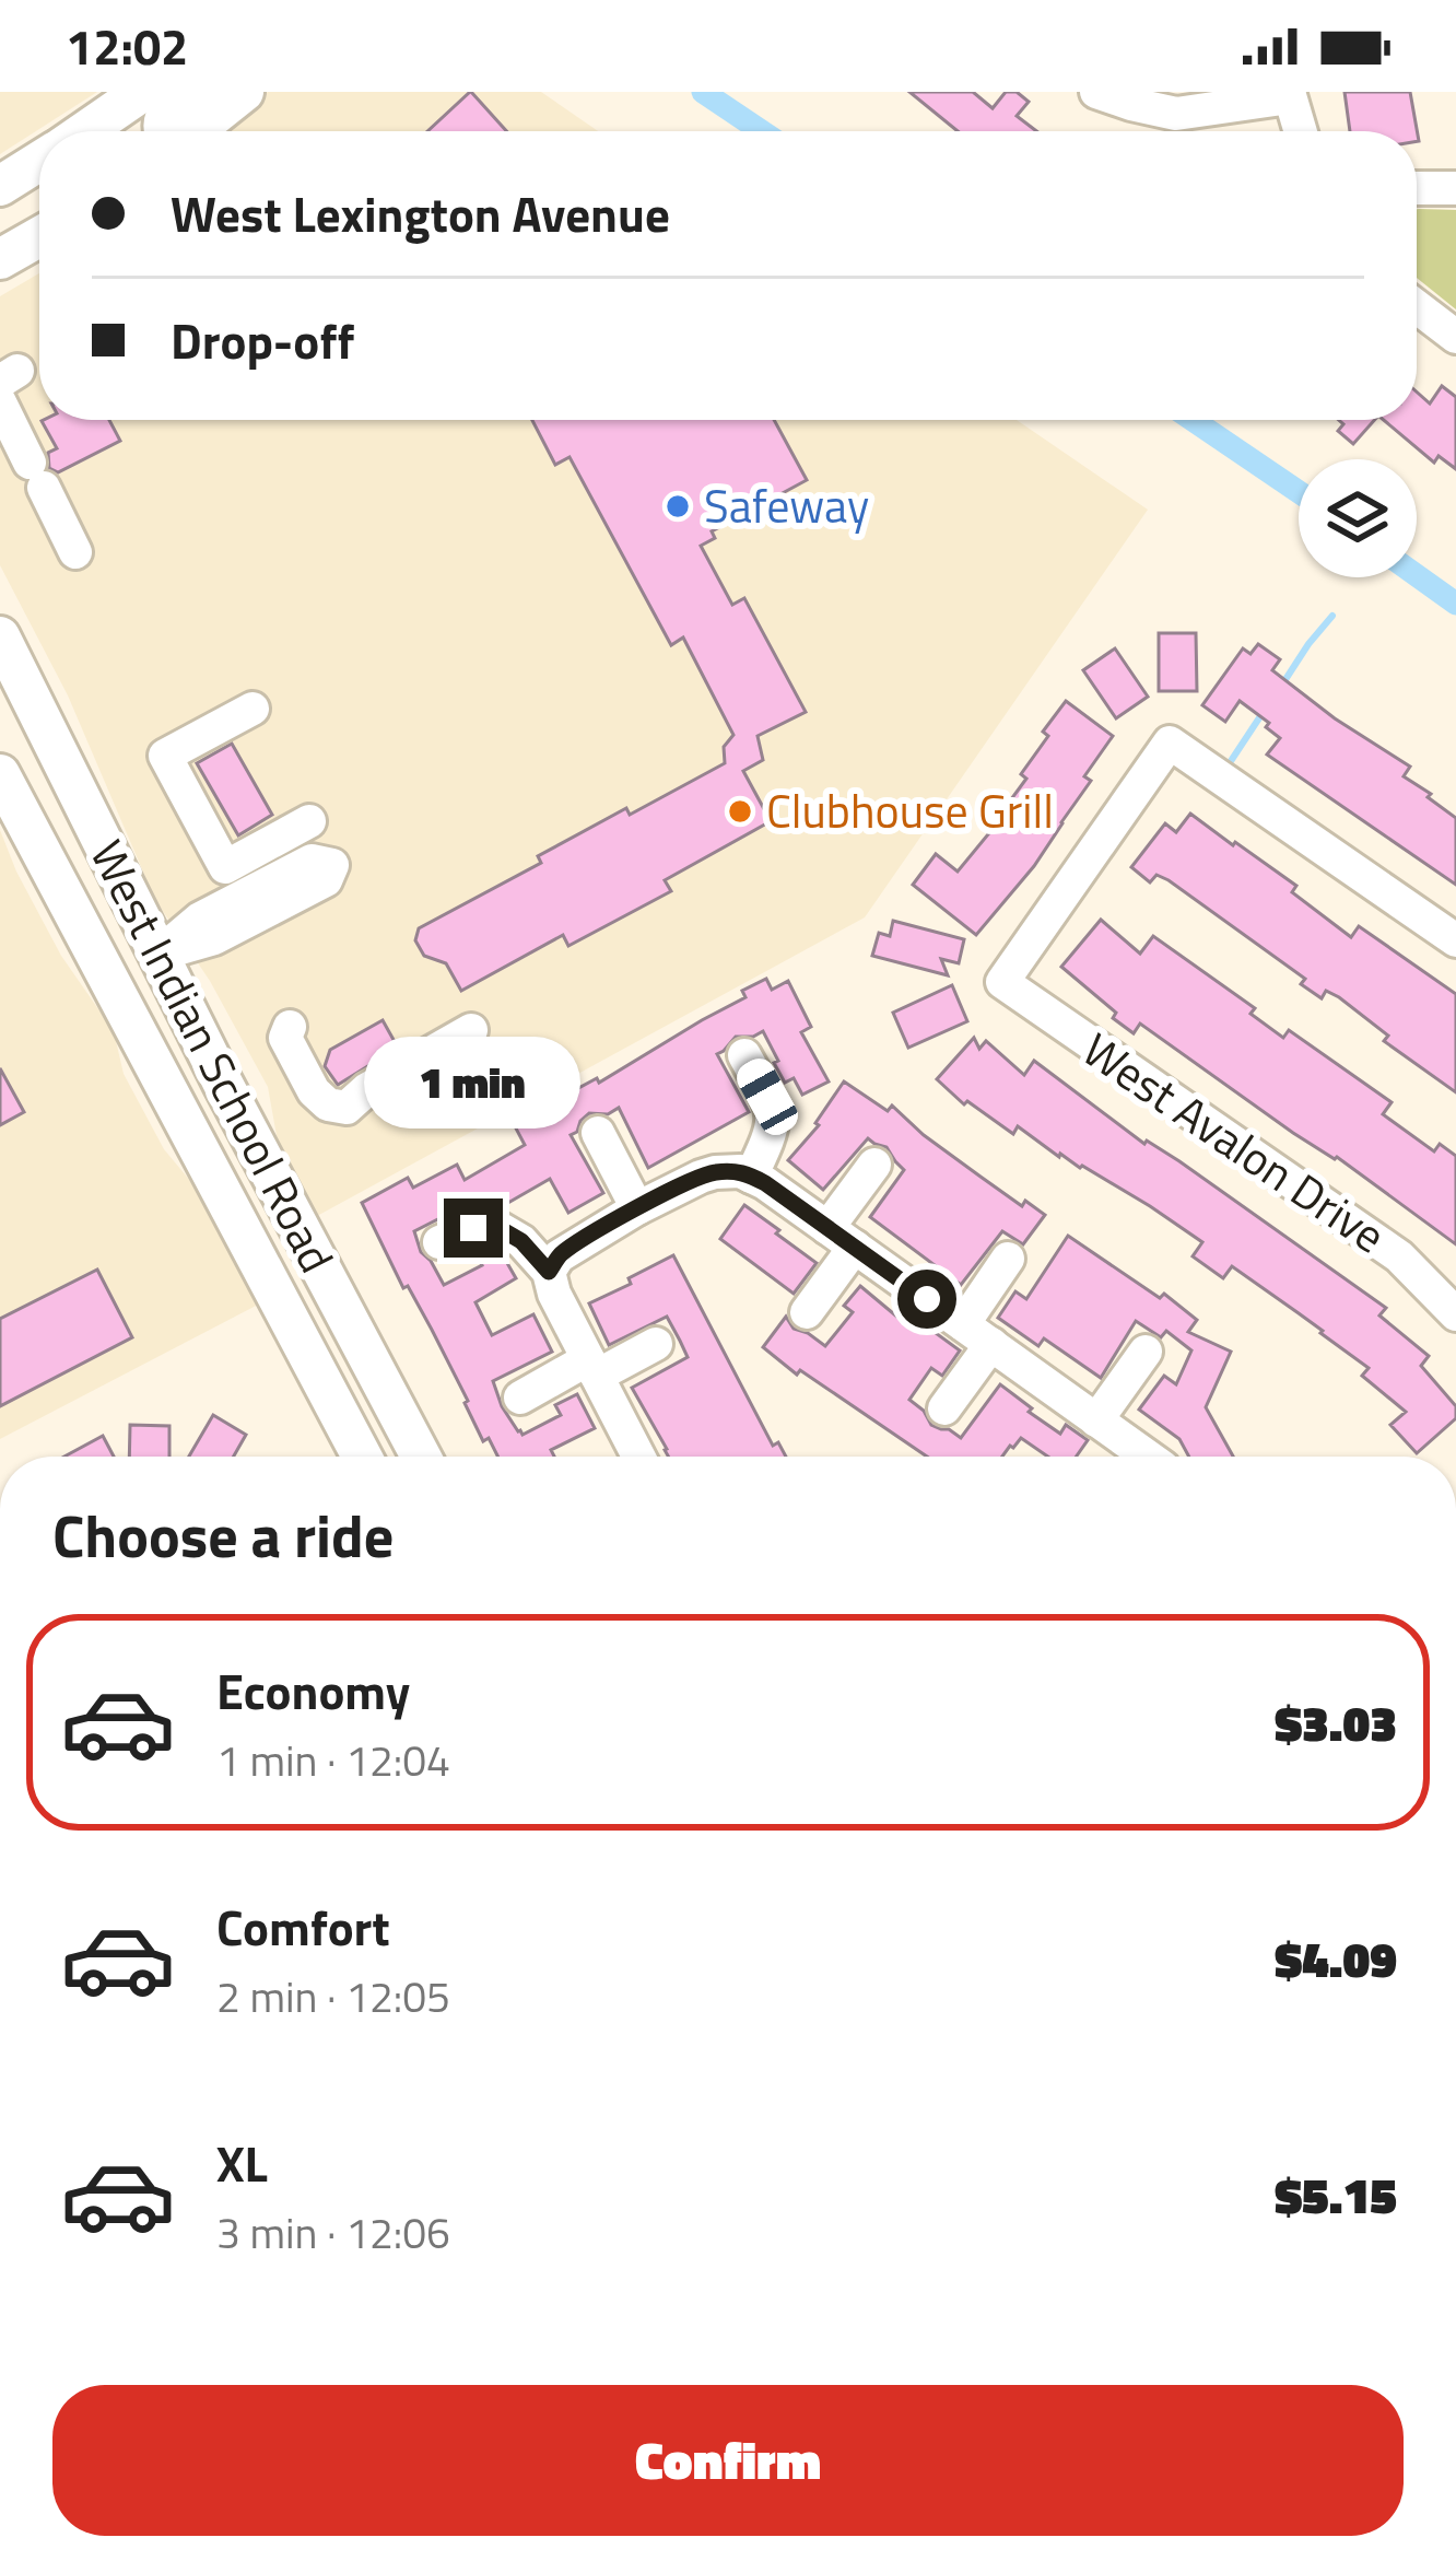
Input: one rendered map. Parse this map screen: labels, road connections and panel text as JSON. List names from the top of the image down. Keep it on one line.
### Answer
{"streets":{"main road":["West Indian School Road"],"street":["West Avalon Drive"]},"places":["Safeway","Clubhouse Grill"],"page":{"status":"12:02","banner":["West Lexington Avenue","Drop-off"],"bubble":"1 min","heading":"Choose a ride","list":[{"name":"Economy","note":"1 min · 12:04","value":"$3.03"},{"name":"Comfort","note":"2 min · 12:05","value":"$4.09"},{"name":"XL","note":"3 min · 12:06","value":"$5.15"}],"buttons":"Confirm"}}
